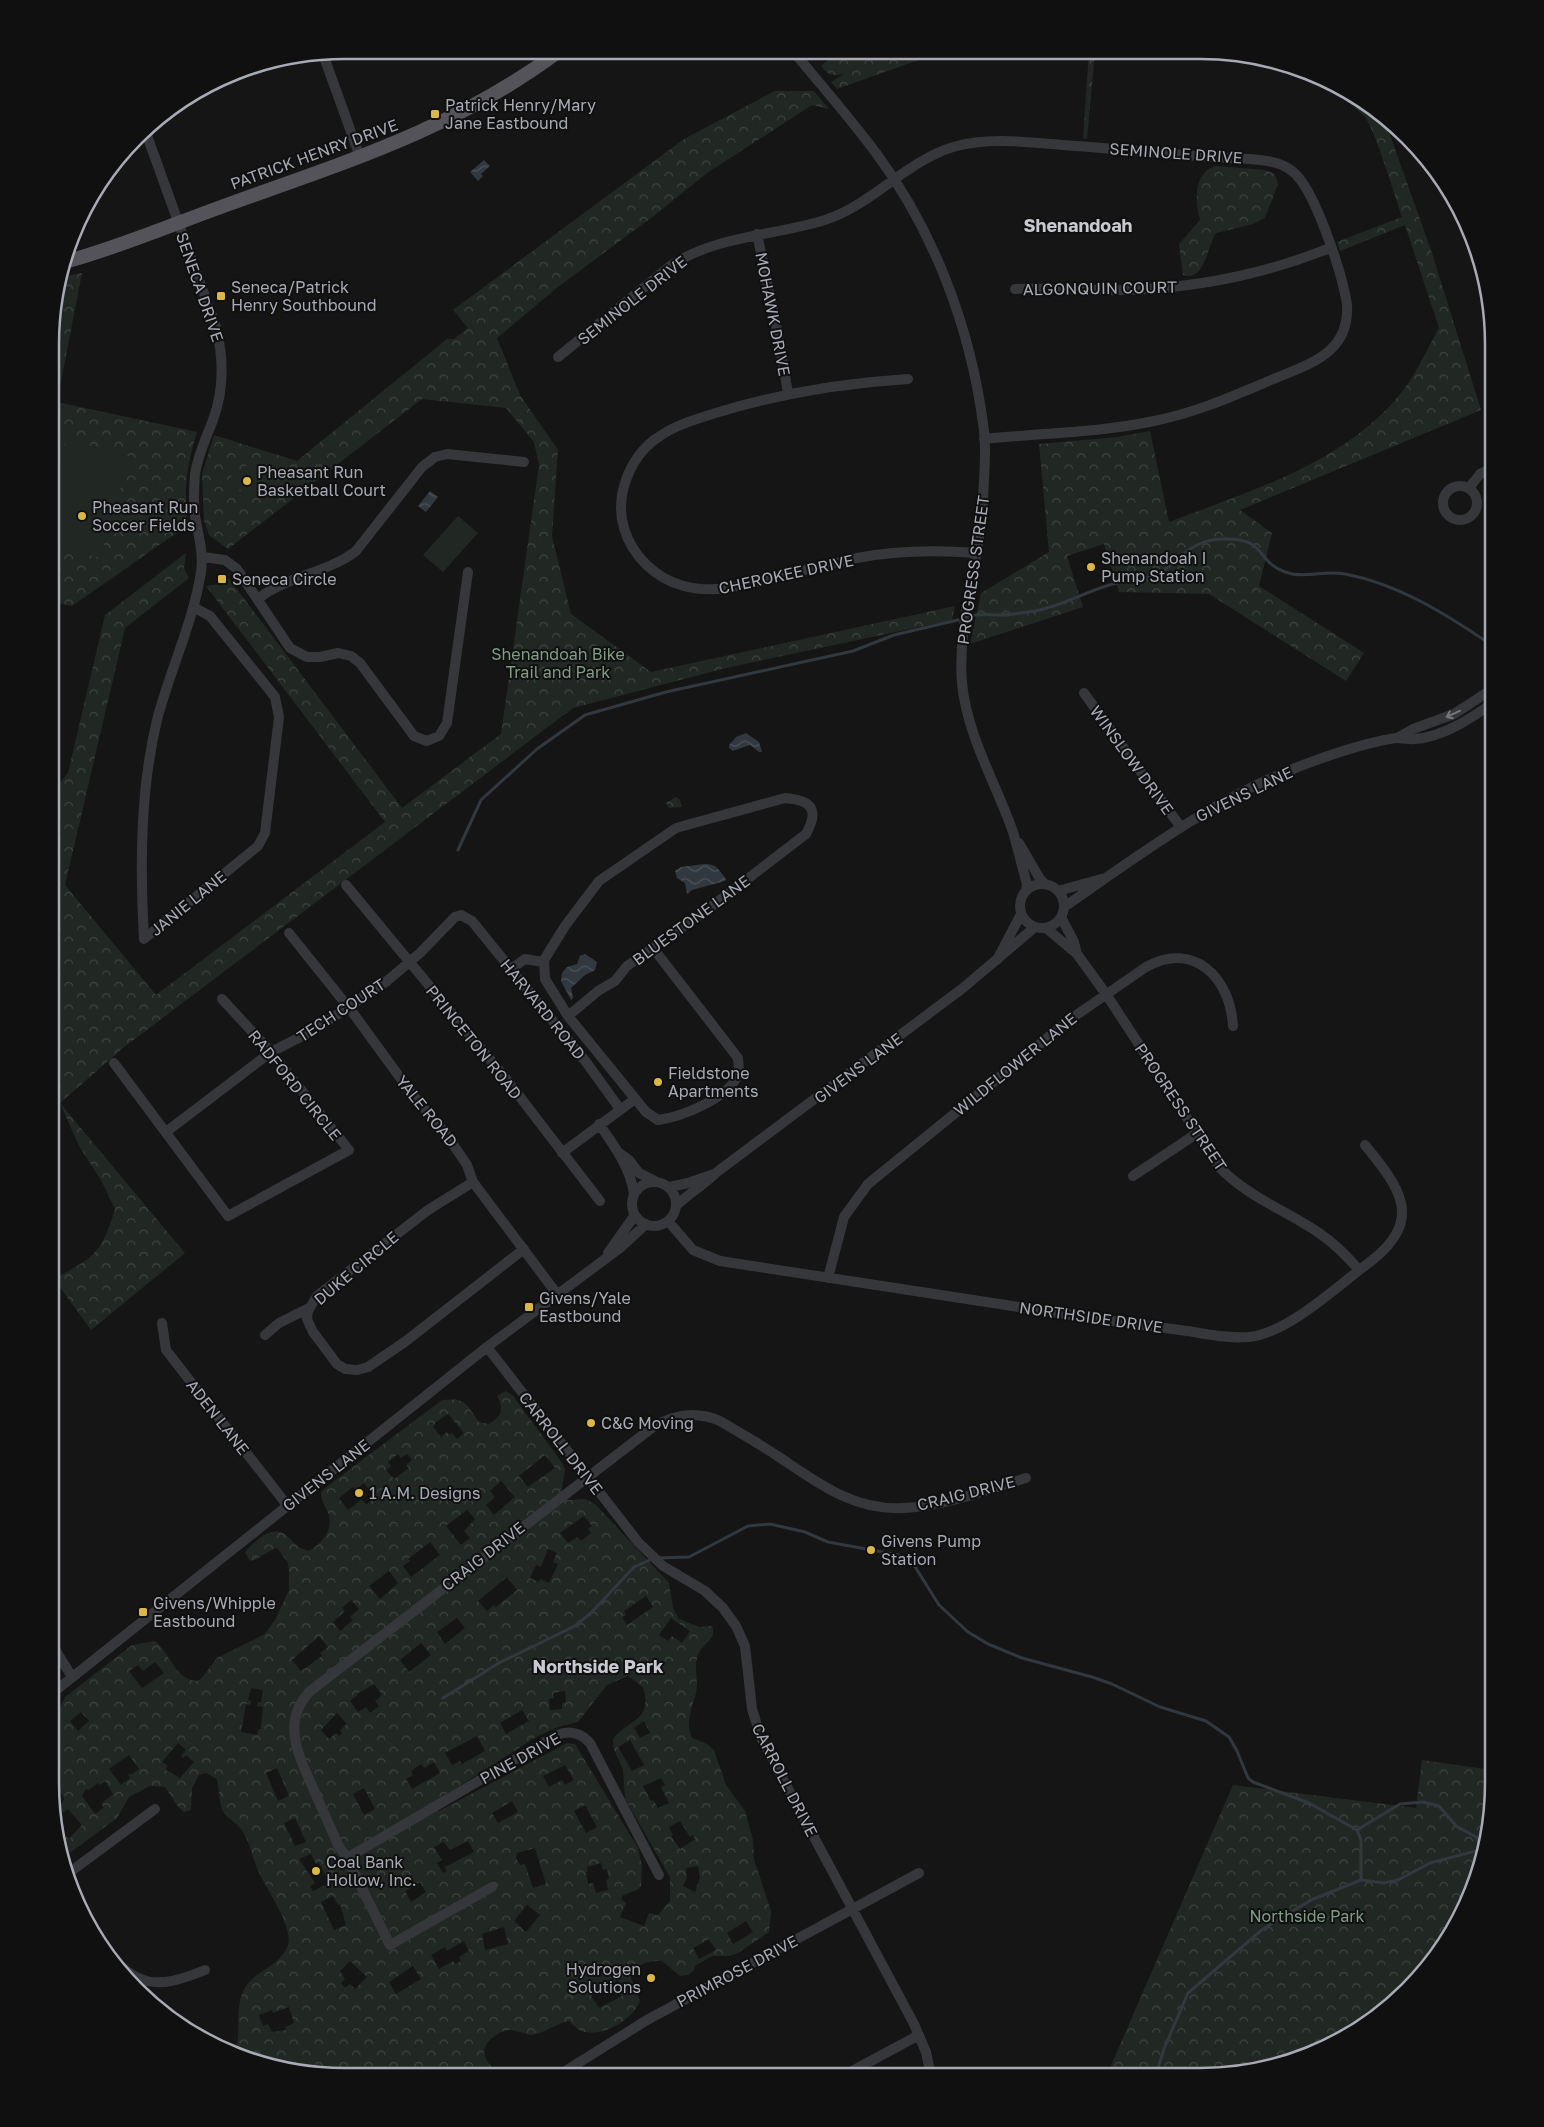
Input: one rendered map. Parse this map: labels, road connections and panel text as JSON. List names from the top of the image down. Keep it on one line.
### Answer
{"streets":{"main road":["PATRICK HENRY DRIVE"],"street":["SEMINOLE DRIVE","SENECA DRIVE","ALGONQUIN COURT","MOHAWK DRIVE","PROGRESS STREET","CHEROKEE DRIVE","WINSLOW DRIVE","GIVENS LANE","JANIE LANE","BLUESTONE LANE","HARVARD ROAD","TECH COURT","PRINCETON ROAD","WILDFLOWER LANE","RADFORD CIRCLE","YALE ROAD","DUKE CIRCLE","NORTHSIDE DRIVE","ADEN LANE","CARROLL DRIVE","CRAIG DRIVE","PINE DRIVE","PRIMROSE DRIVE"]},"crossings":[["SEMINOLE DRIVE","ALGONQUIN COURT"],["SEMINOLE DRIVE","MOHAWK DRIVE"],["SEMINOLE DRIVE","PROGRESS STREET"],["PATRICK HENRY DRIVE","SENECA DRIVE"],["SENECA DRIVE","JANIE LANE"],["MOHAWK DRIVE","CHEROKEE DRIVE"],["PROGRESS STREET","CHEROKEE DRIVE"],["PROGRESS STREET","GIVENS LANE"],["PROGRESS STREET","WILDFLOWER LANE"],["PROGRESS STREET","NORTHSIDE DRIVE"],["WINSLOW DRIVE","GIVENS LANE"],["GIVENS LANE","YALE ROAD"],["GIVENS LANE","NORTHSIDE DRIVE"],["GIVENS LANE","ADEN LANE"],["GIVENS LANE","CARROLL DRIVE"],["HARVARD ROAD","TECH COURT"],["TECH COURT","PRINCETON ROAD"],["TECH COURT","RADFORD CIRCLE"],["TECH COURT","YALE ROAD"],["WILDFLOWER LANE","NORTHSIDE DRIVE"],["YALE ROAD","DUKE CIRCLE"],["CARROLL DRIVE","CRAIG DRIVE"],["CARROLL DRIVE","PRIMROSE DRIVE"],["CRAIG DRIVE","PINE DRIVE"]],"districts":["Shenandoah","Northside Park"],"parks":["Shenandoah Bike Trail and Park","Northside Park"],"places":{"transit":["Patrick Henry/Mary Jane Eastbound","Seneca/Patrick Henry Southbound","Seneca Circle","Givens/Yale Eastbound","Givens/Whipple Eastbound"],"other":["Pheasant Run Basketball Court","Pheasant Run Soccer Fields","Shenandoah I Pump Station","Fieldstone Apartments","C&G Moving","1 A.M. Designs","Givens Pump Station","Coal Bank Hollow, Inc.","Hydrogen Solutions"]}}
